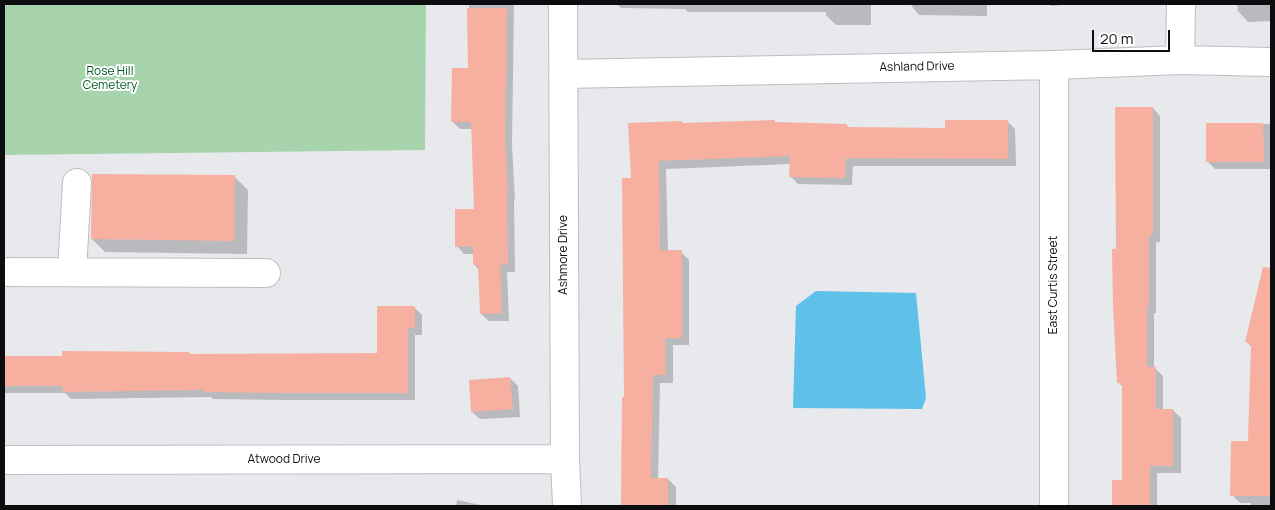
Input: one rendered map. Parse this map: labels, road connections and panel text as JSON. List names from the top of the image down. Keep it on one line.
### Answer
{"streets":{"street":["Ashland Drive","Ashmore Drive","East Curtis Street","Atwood Drive"]},"crossings":[["Ashland Drive","Ashmore Drive"],["Ashland Drive","East Curtis Street"],["Ashmore Drive","Atwood Drive"]],"parks":["Rose Hill Cemetery"],"scale_bar":"20 m"}
